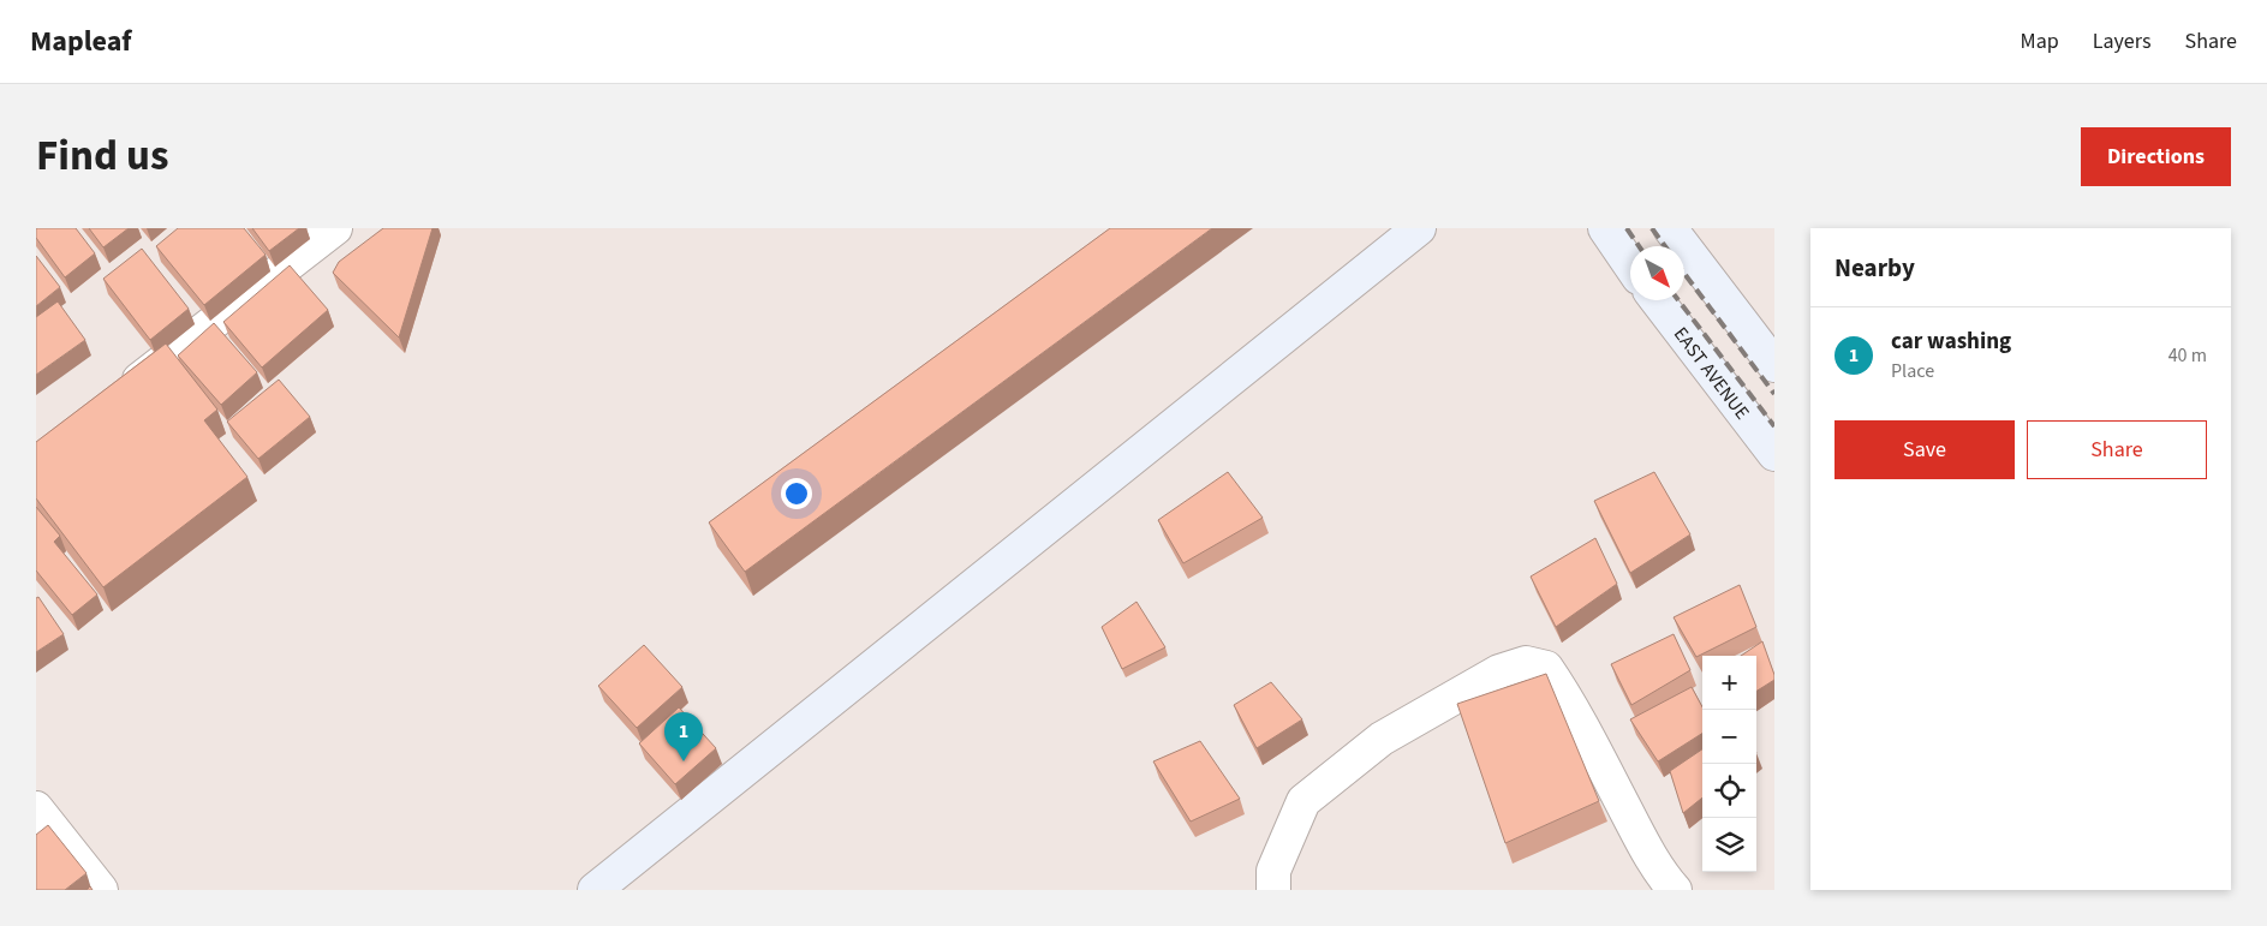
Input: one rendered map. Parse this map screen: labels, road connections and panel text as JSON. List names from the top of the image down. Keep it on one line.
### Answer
{"streets":{"street":["EAST AVENUE"]},"north":"bottom right","page":{"header":"Mapleaf","nav":["Map","Layers","Share"],"title":"Find us","buttons":["Directions",["Save","Share"]],"heading":"Nearby","list":[{"mark":"1","name":"car washing","note":"Place","value":"40 m"}],"map_buttons":["+","−"],"pins":"1"}}
